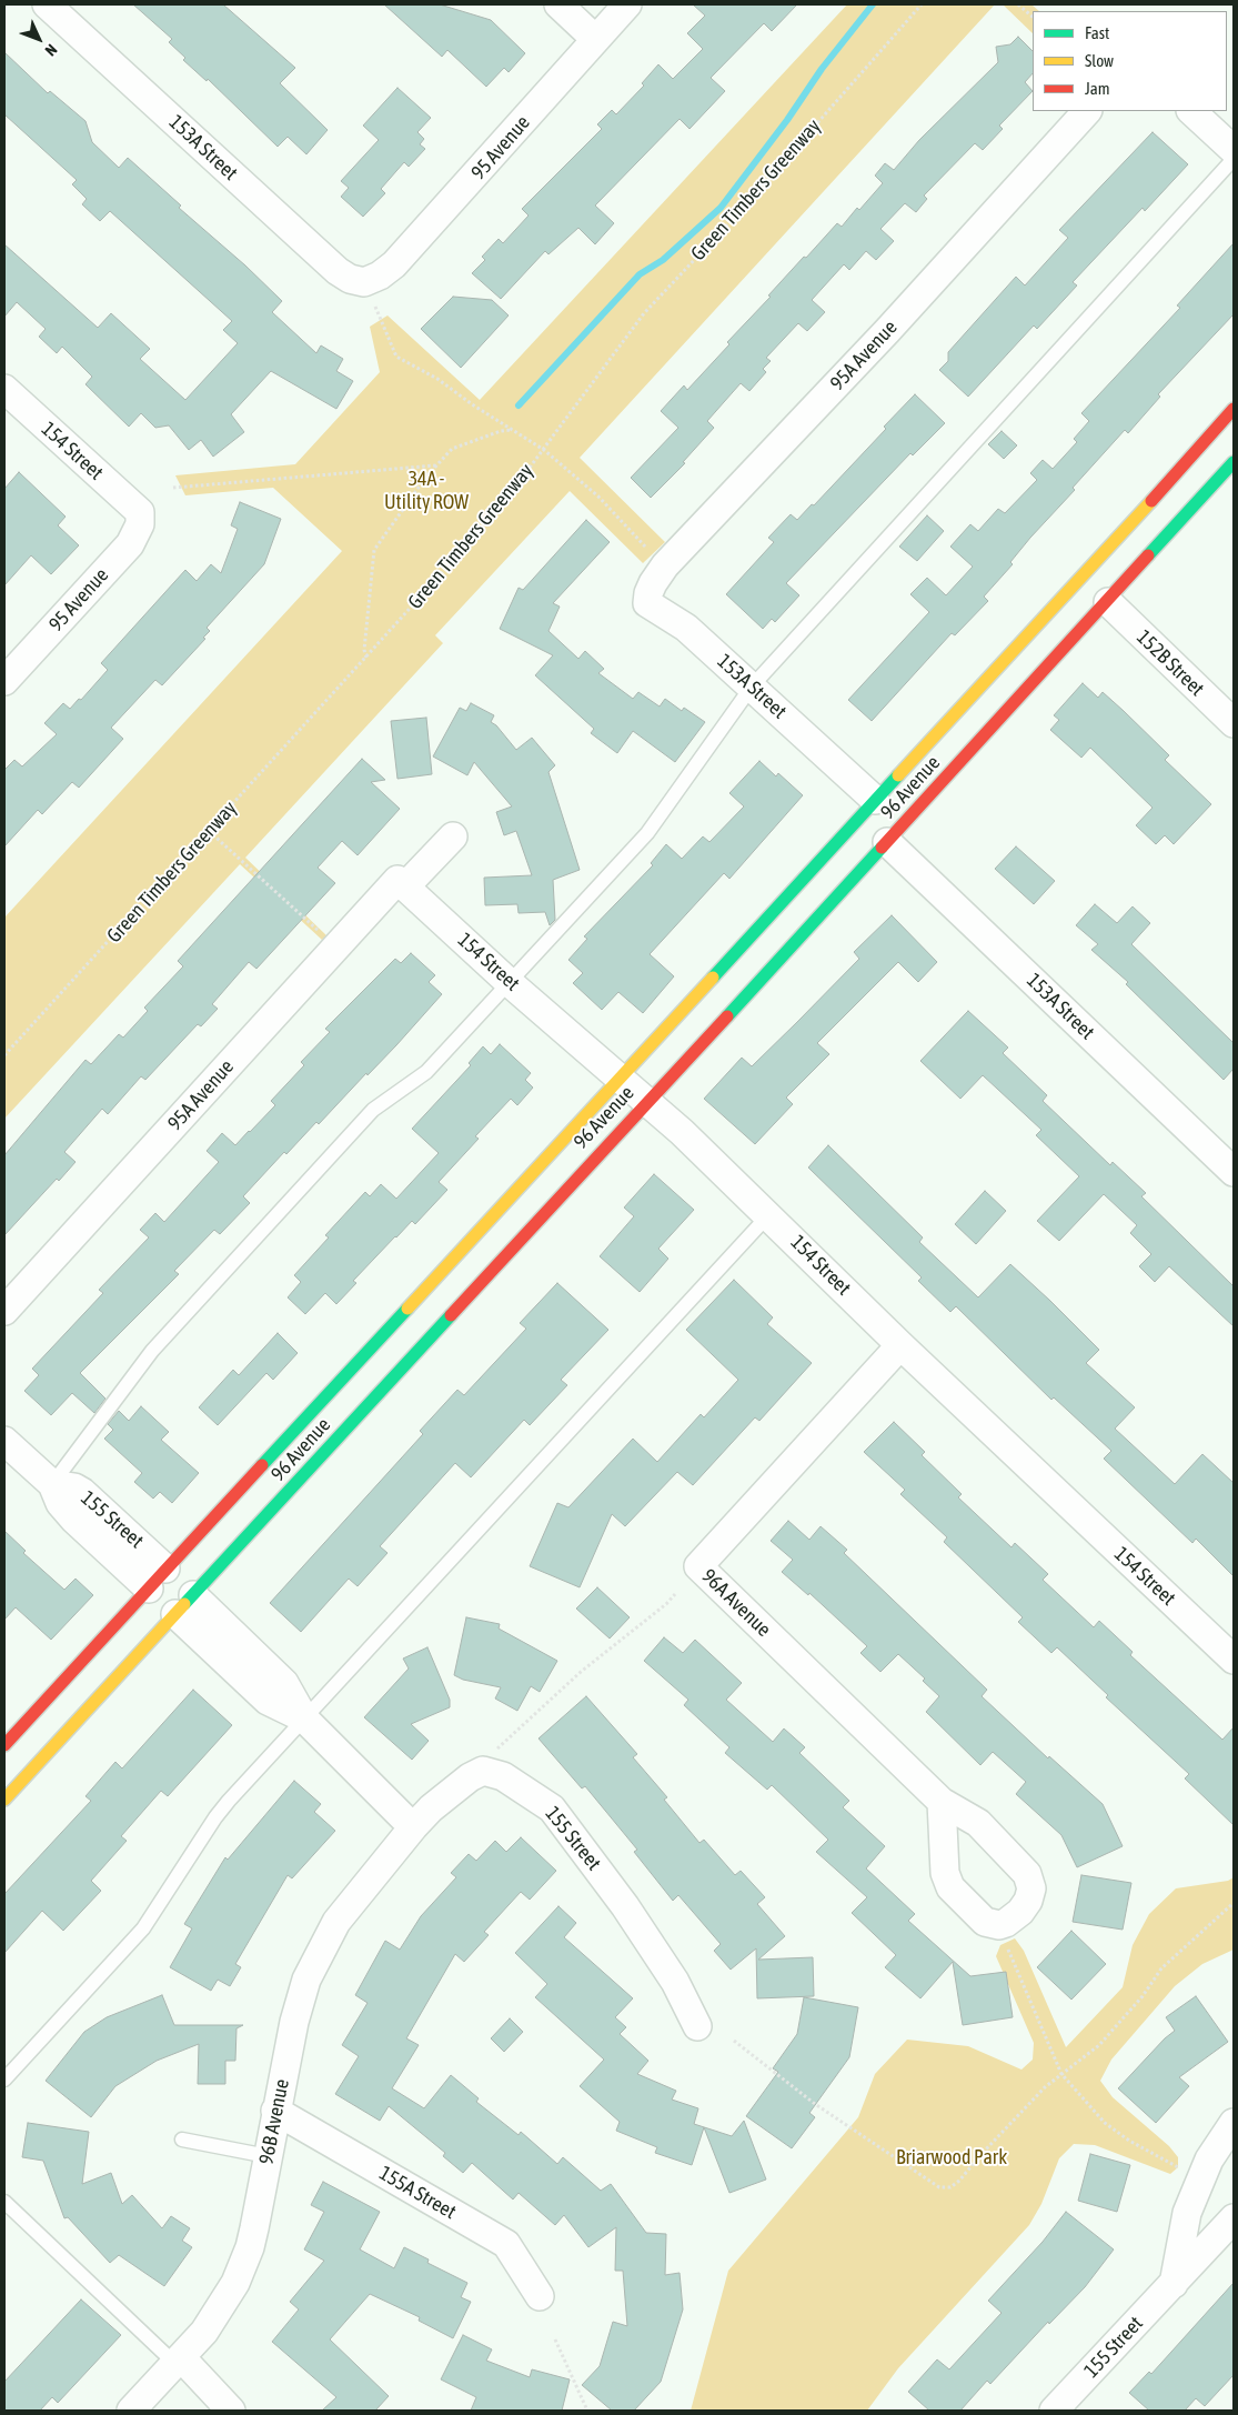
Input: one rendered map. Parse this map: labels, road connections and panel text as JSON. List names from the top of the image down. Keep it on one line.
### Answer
{"streets":{"main road":["96 Avenue"],"street":["153A Street","95 Avenue","95A Avenue","154 Street","152B Street","155 Street","96A Avenue","96B Avenue","155A Street"],"path":["Green Timbers Greenway"]},"crossings":[["153A Street","95 Avenue"],["153A Street","95A Avenue"],["153A Street","96 Avenue"],["95 Avenue","154 Street"],["95A Avenue","154 Street"],["154 Street","96 Avenue"],["154 Street","96A Avenue"],["152B Street","96 Avenue"],["96 Avenue","155 Street"],["155 Street","96B Avenue"],["96B Avenue","155A Street"]],"parks":["34A - Utility ROW","Briarwood Park"],"legend":["Fast","Slow","Jam"],"north":"bottom right"}
